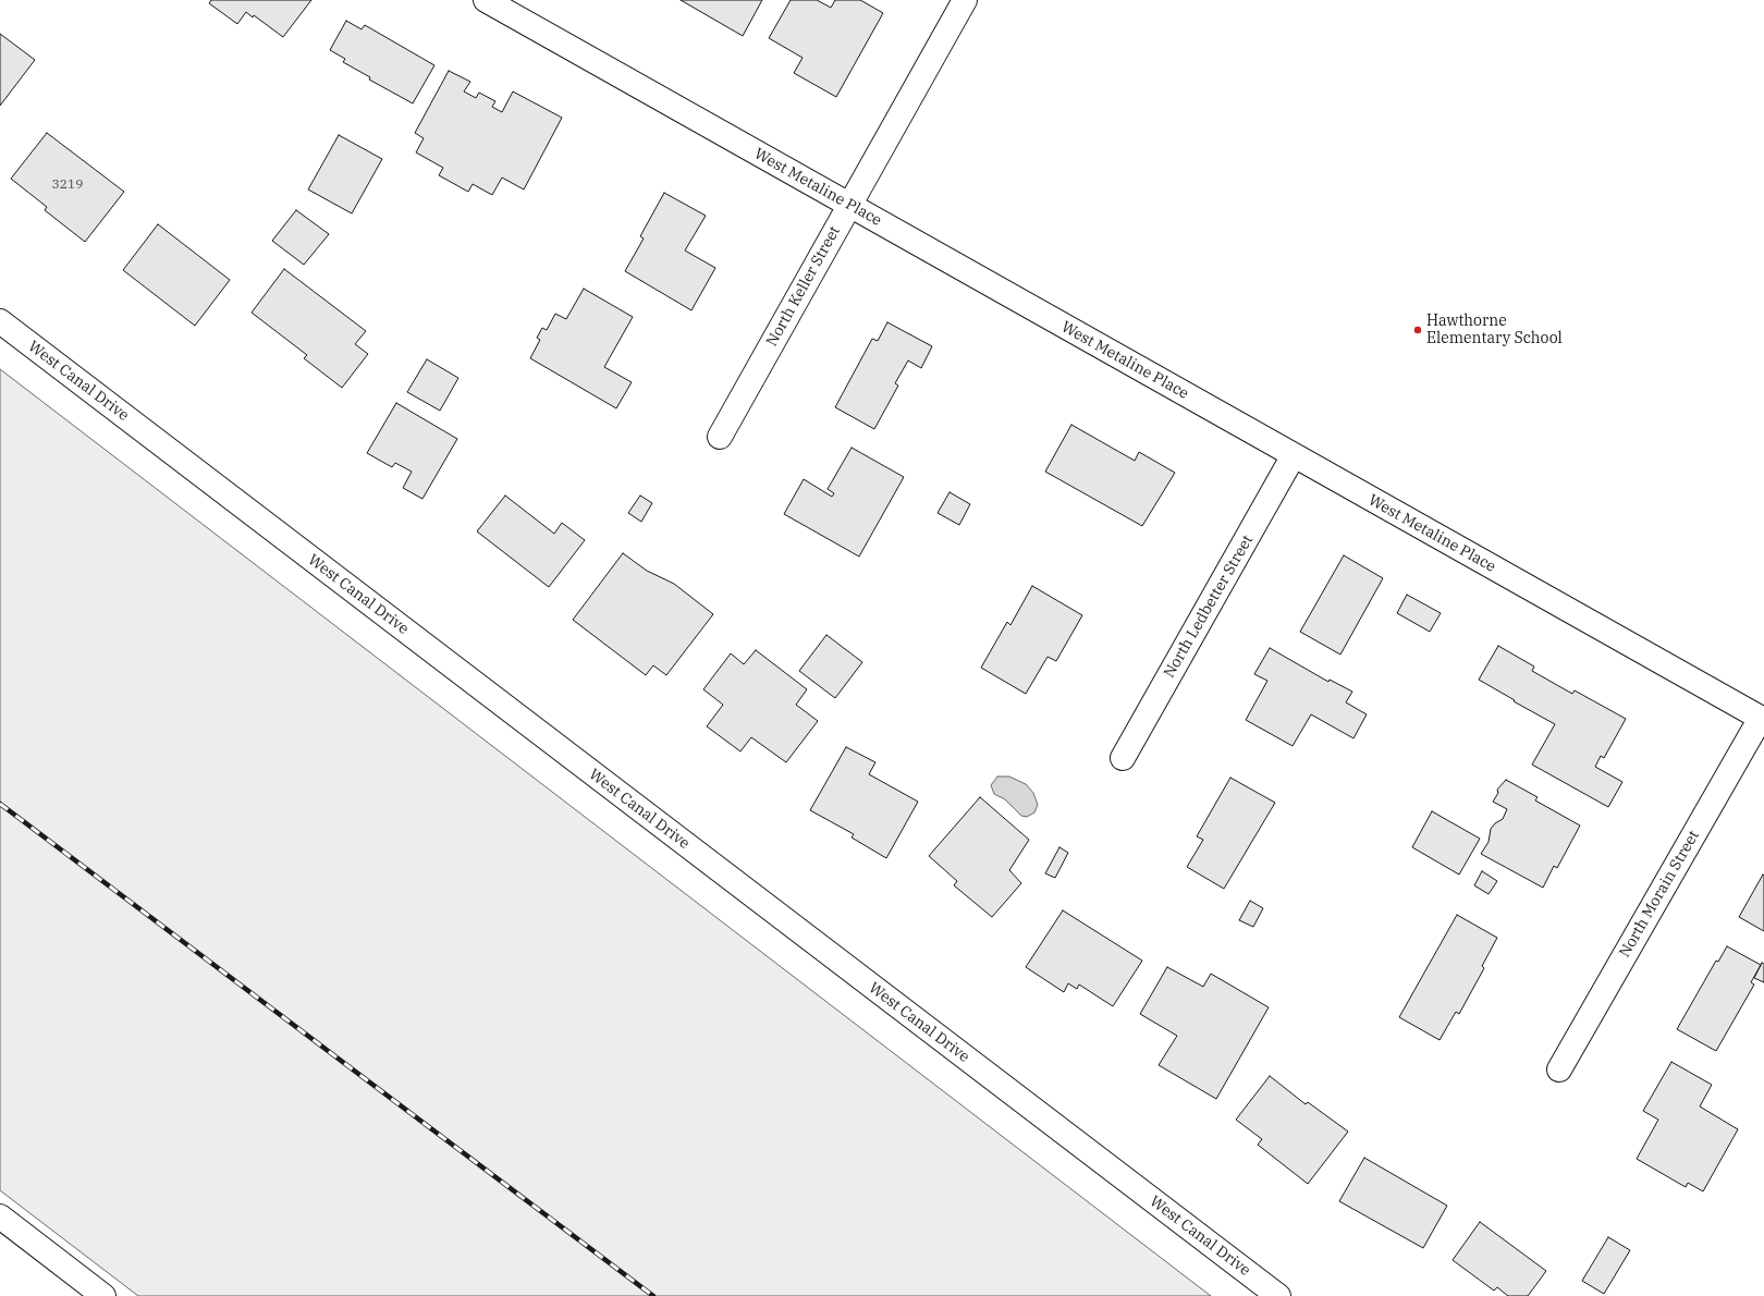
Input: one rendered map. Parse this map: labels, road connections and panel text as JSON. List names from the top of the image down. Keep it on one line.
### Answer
{"streets":{"street":["West Metaline Place","North Keller Street","West Canal Drive","North Ledbetter Street","North Morain Street"]},"crossings":[["West Metaline Place","North Keller Street"],["West Metaline Place","North Ledbetter Street"],["West Metaline Place","North Morain Street"]],"places":["Hawthorne Elementary School"],"house_numbers":["3219"]}
